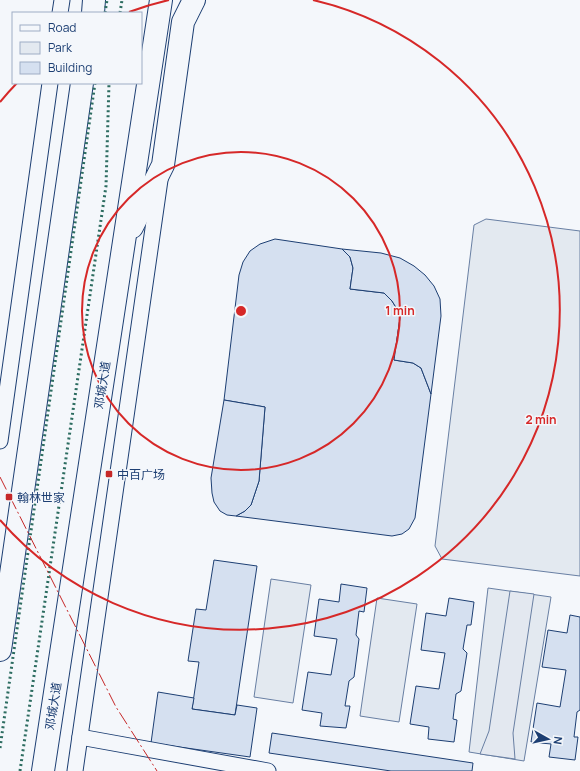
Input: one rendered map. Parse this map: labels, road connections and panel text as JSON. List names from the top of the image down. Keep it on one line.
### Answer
{"streets":{"highway":["邓城大道"]},"places":{"transit":["中百广场","翰林世家"]},"legend":["Road","Park","Building"],"north":"right","rings":["1 min","2 min"]}
